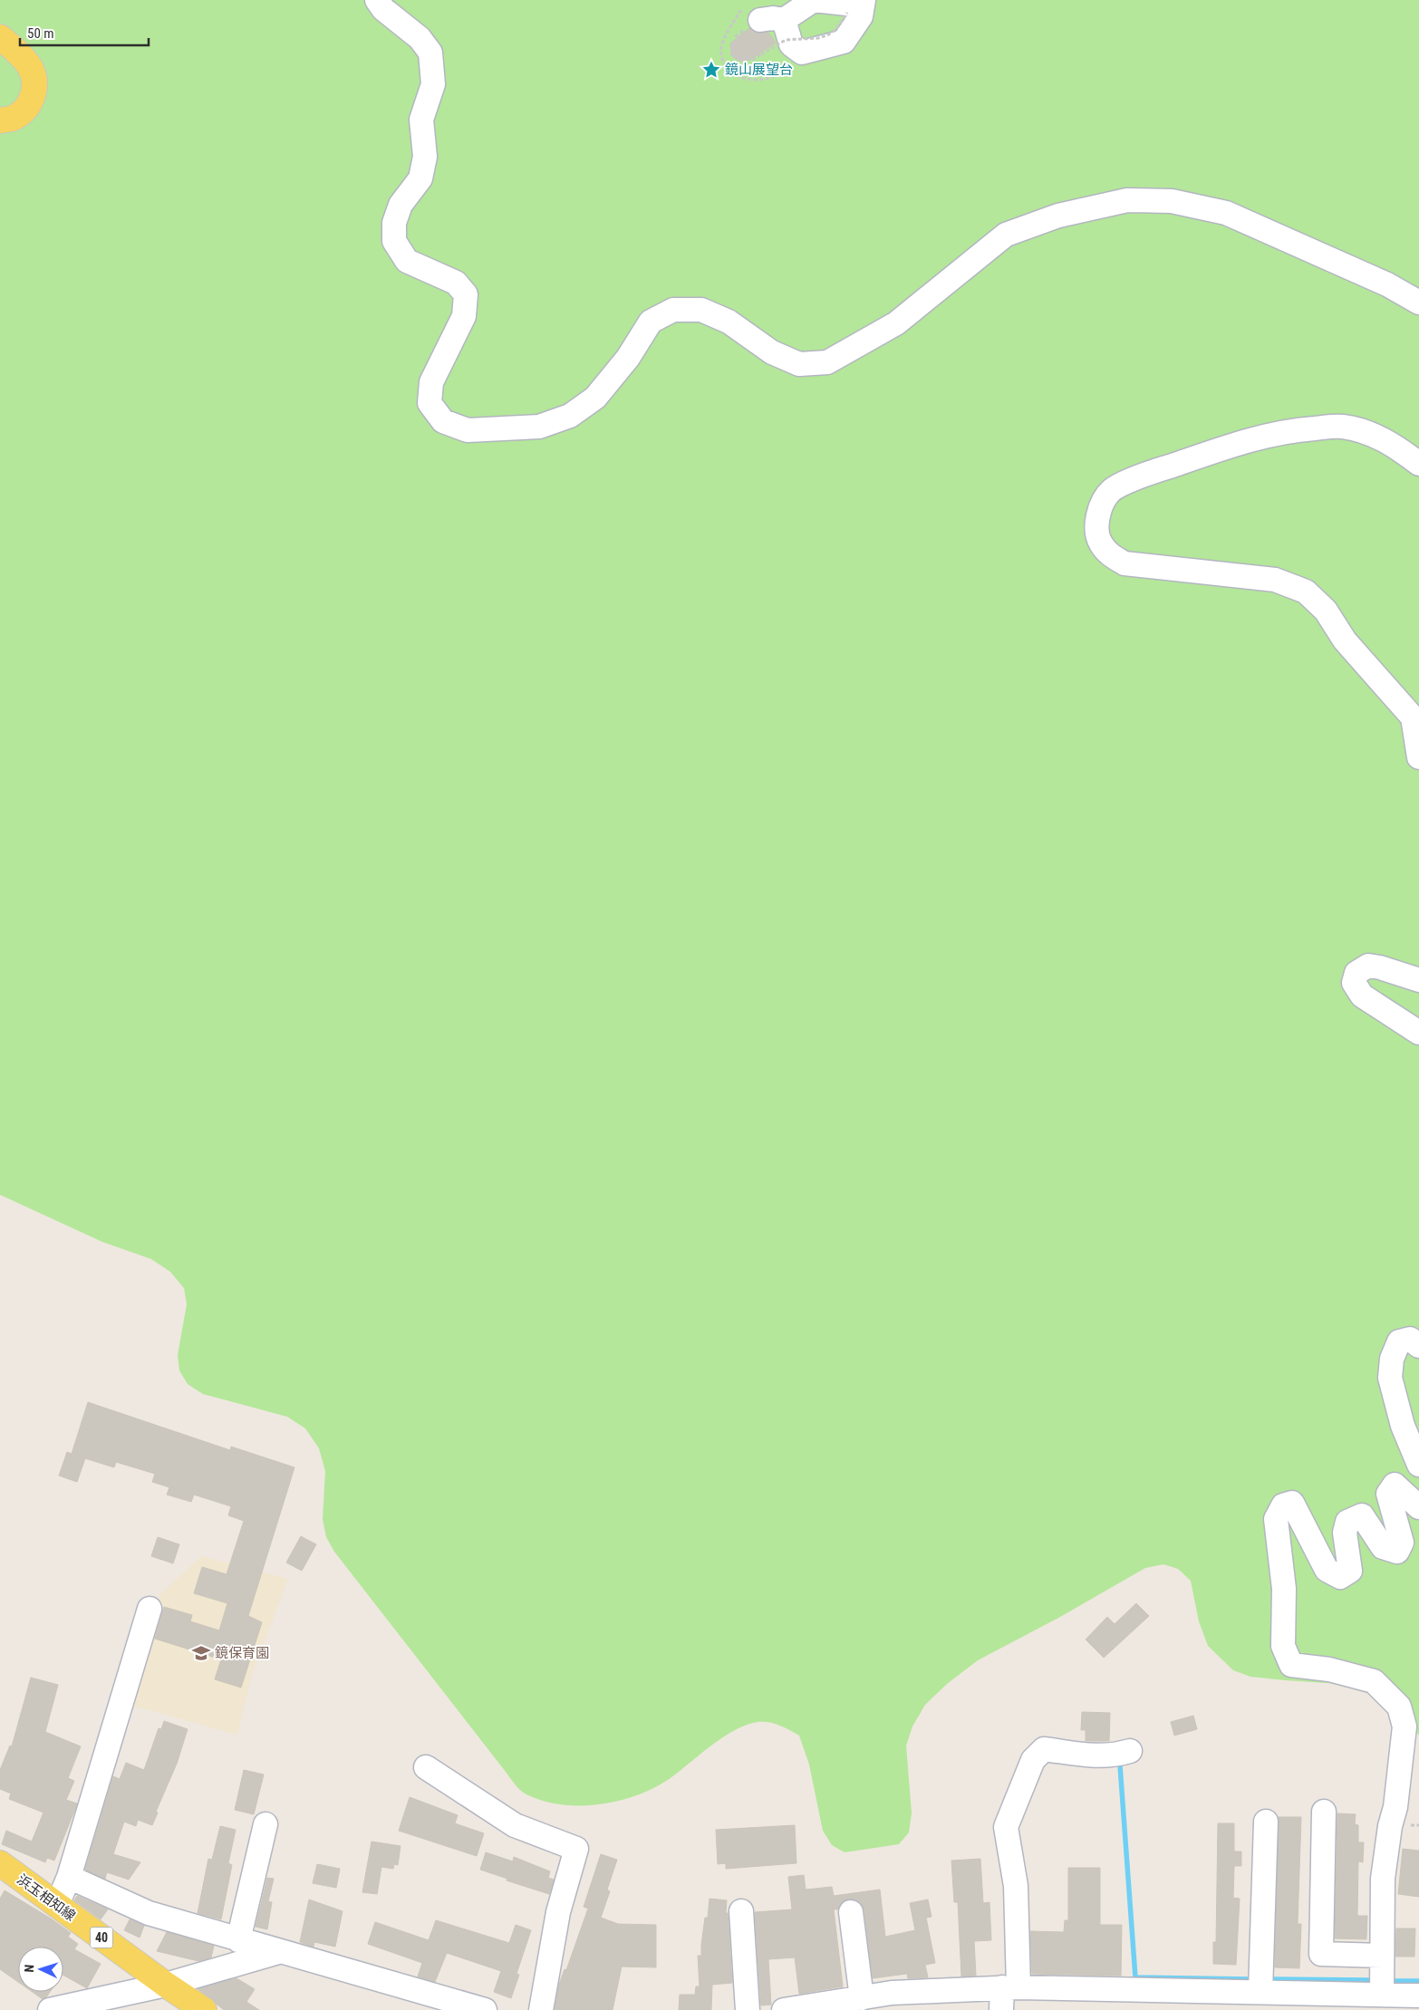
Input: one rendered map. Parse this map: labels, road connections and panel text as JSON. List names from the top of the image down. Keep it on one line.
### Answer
{"streets":{"main road":["浜玉相知線","40"]},"places":{"place":["鏡山展望台"],"school or university":["鏡保育園"]},"scale_bar":"50 m","north":"left"}
